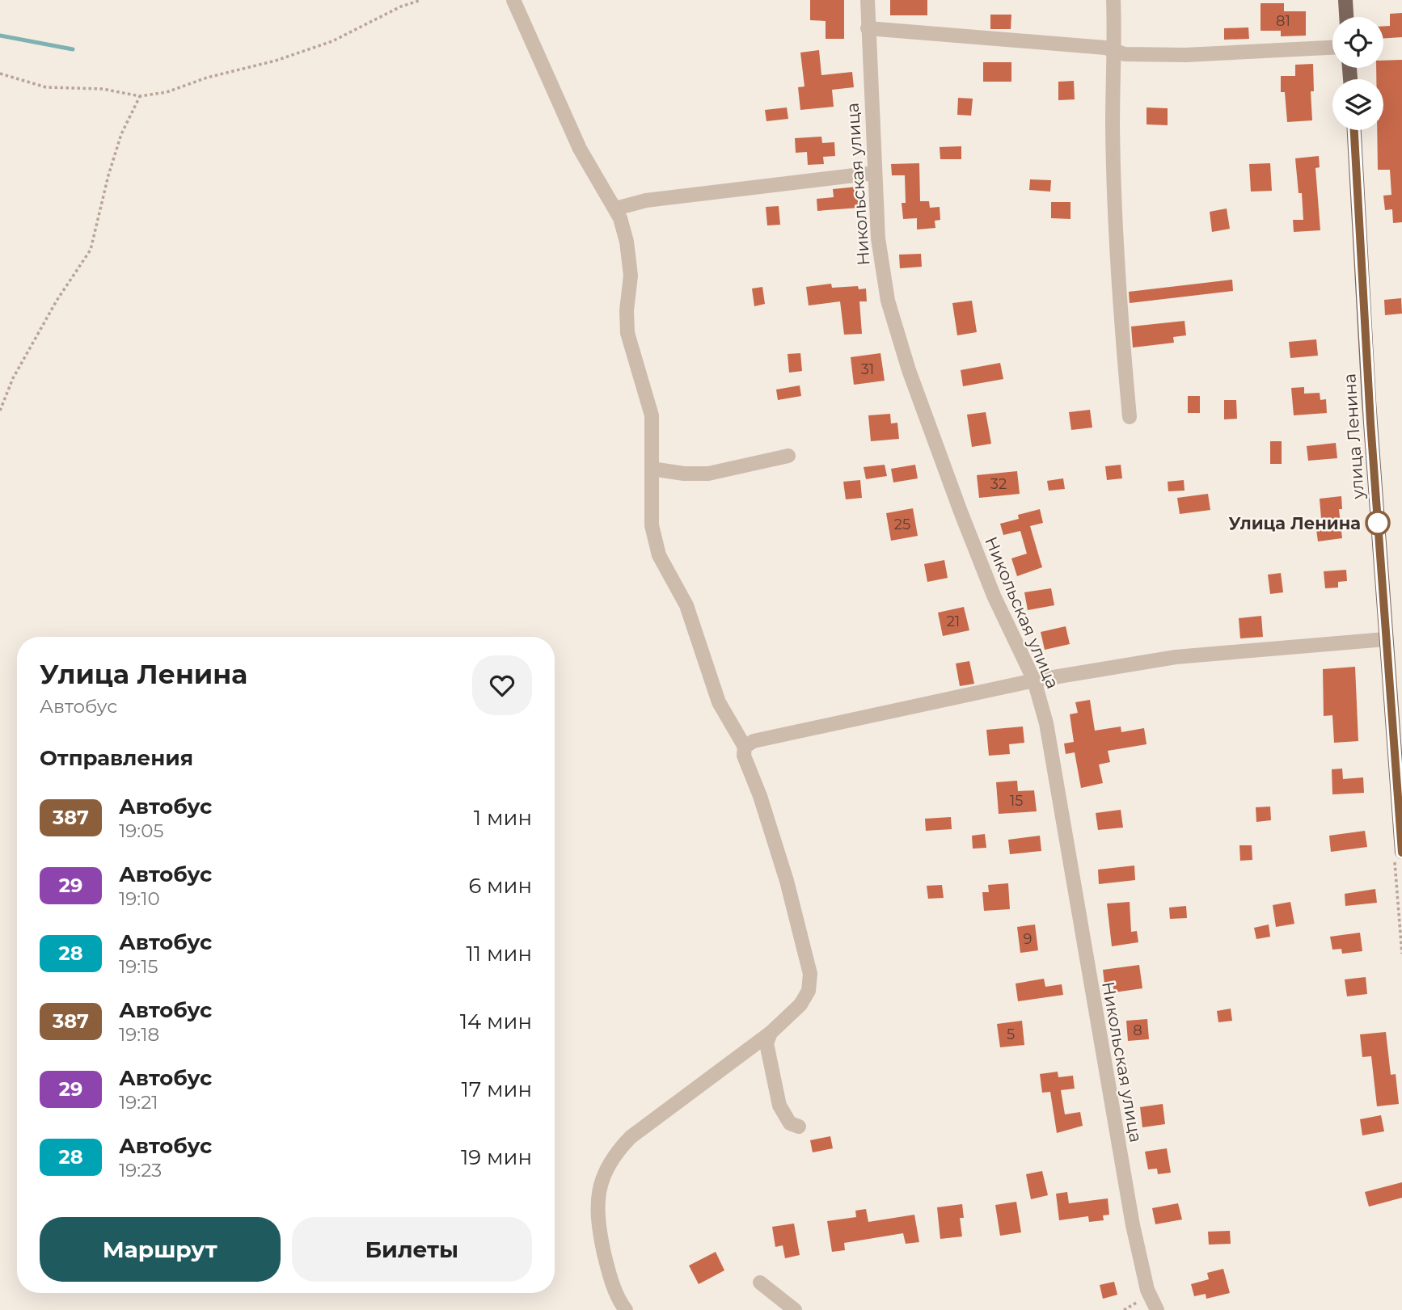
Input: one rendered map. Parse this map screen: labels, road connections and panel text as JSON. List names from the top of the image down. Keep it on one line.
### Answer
{"streets":{"main road":["улица Ленина"],"street":["Никольская улица"]},"places":["Улица Ленина"],"lines":["bus line 387"],"house_numbers":["81","31","32","25","21","15","9","8","5"],"page":{"heading":[["Улица Ленина","Автобус"],"Отправления"],"list":[{"mark":"387","name":"Автобус","note":"19:05","value":"1 мин"},{"mark":"29","name":"Автобус","note":"19:10","value":"6 мин"},{"mark":"28","name":"Автобус","note":"19:15","value":"11 мин"},{"mark":"387","name":"Автобус","note":"19:18","value":"14 мин"},{"mark":"29","name":"Автобус","note":"19:21","value":"17 мин"},{"mark":"28","name":"Автобус","note":"19:23","value":"19 мин"}],"buttons":["Маршрут","Билеты"]}}
